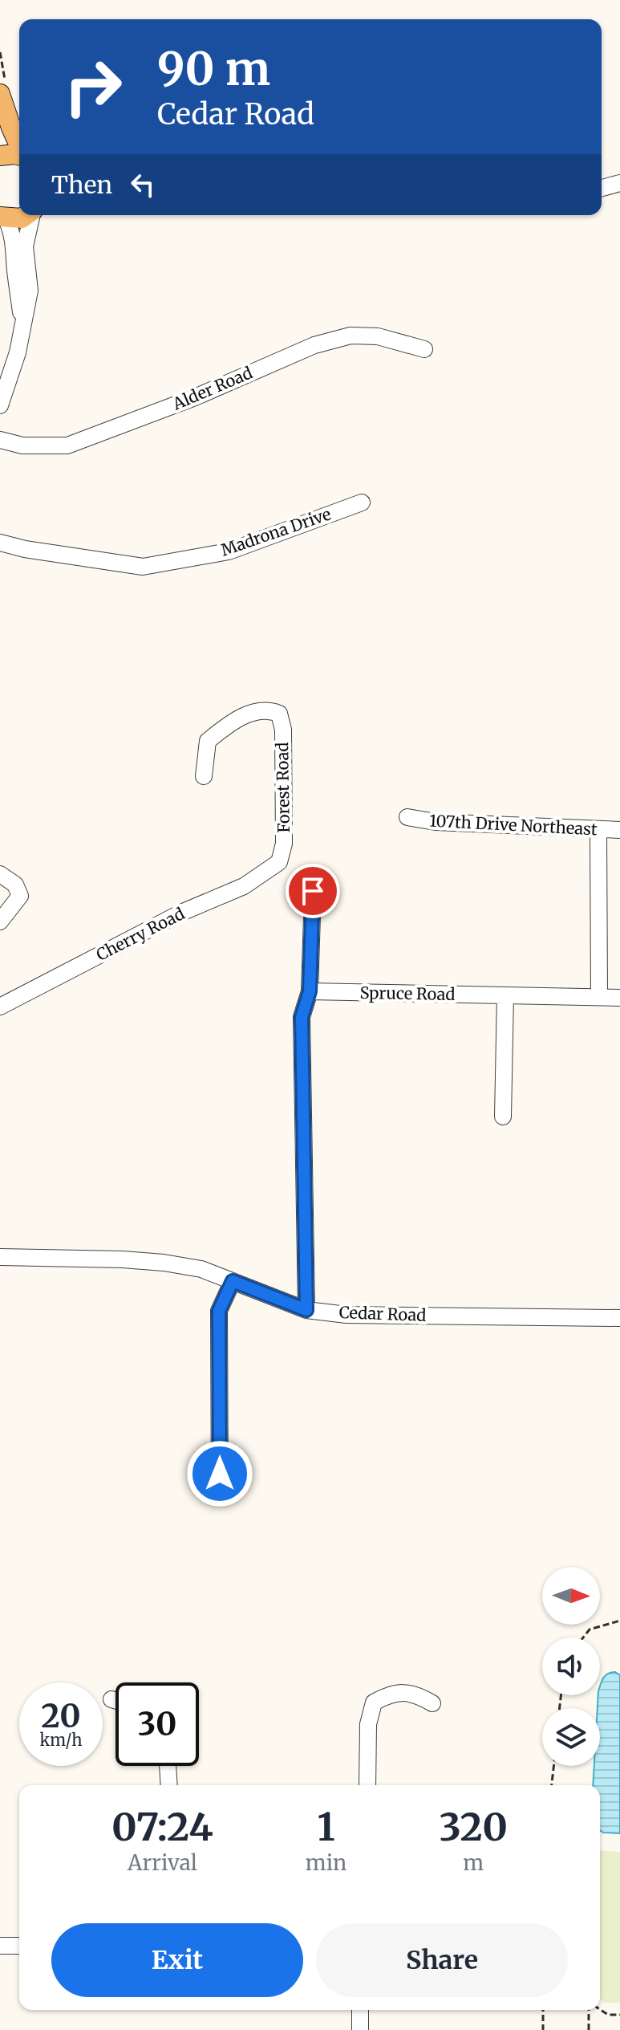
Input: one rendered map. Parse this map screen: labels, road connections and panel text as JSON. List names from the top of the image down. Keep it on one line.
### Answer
{"streets":{"street":["Alder Road","Madrona Drive","Forest Road","107th Drive Northeast","Cherry Road","Spruce Road","Cedar Road"]},"crossings":[["Forest Road","Cherry Road"]],"north":"right","page":{"turn":["90 m","Cedar Road"],"then":"Then","speed":"20 km/h","limit":"30","eta":["07:24","Arrival","1","min","320","m"],"buttons":["Exit","Share"]}}
